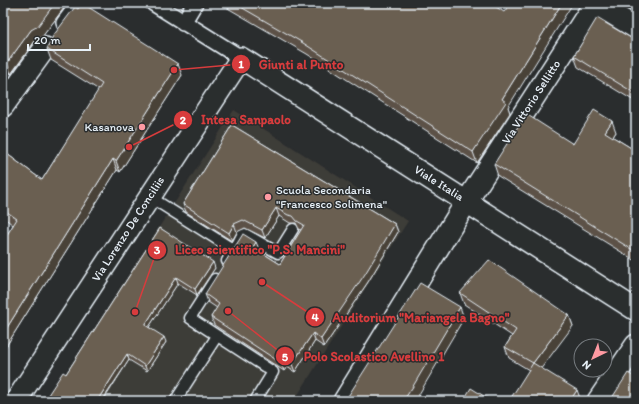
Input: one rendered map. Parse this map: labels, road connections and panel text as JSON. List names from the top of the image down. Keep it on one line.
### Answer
{"streets":{"street":["Via Vittorio Sellitto","Viale Italia","Via Lorenzo De Conciliis"]},"crossings":[["Via Vittorio Sellitto","Viale Italia"],["Viale Italia","Via Lorenzo De Conciliis"]],"places":["Giunti al Punto","Kasanova","Intesa Sanpaolo","Scuola Secondaria \"Francesco Solimena\"","Auditorium \"Mariangela Bagno\"","Polo Scolastico Avellino 1","Liceo scientifico \"P.S. Mancini\""],"scale_bar":"20 m","north":"bottom left"}
